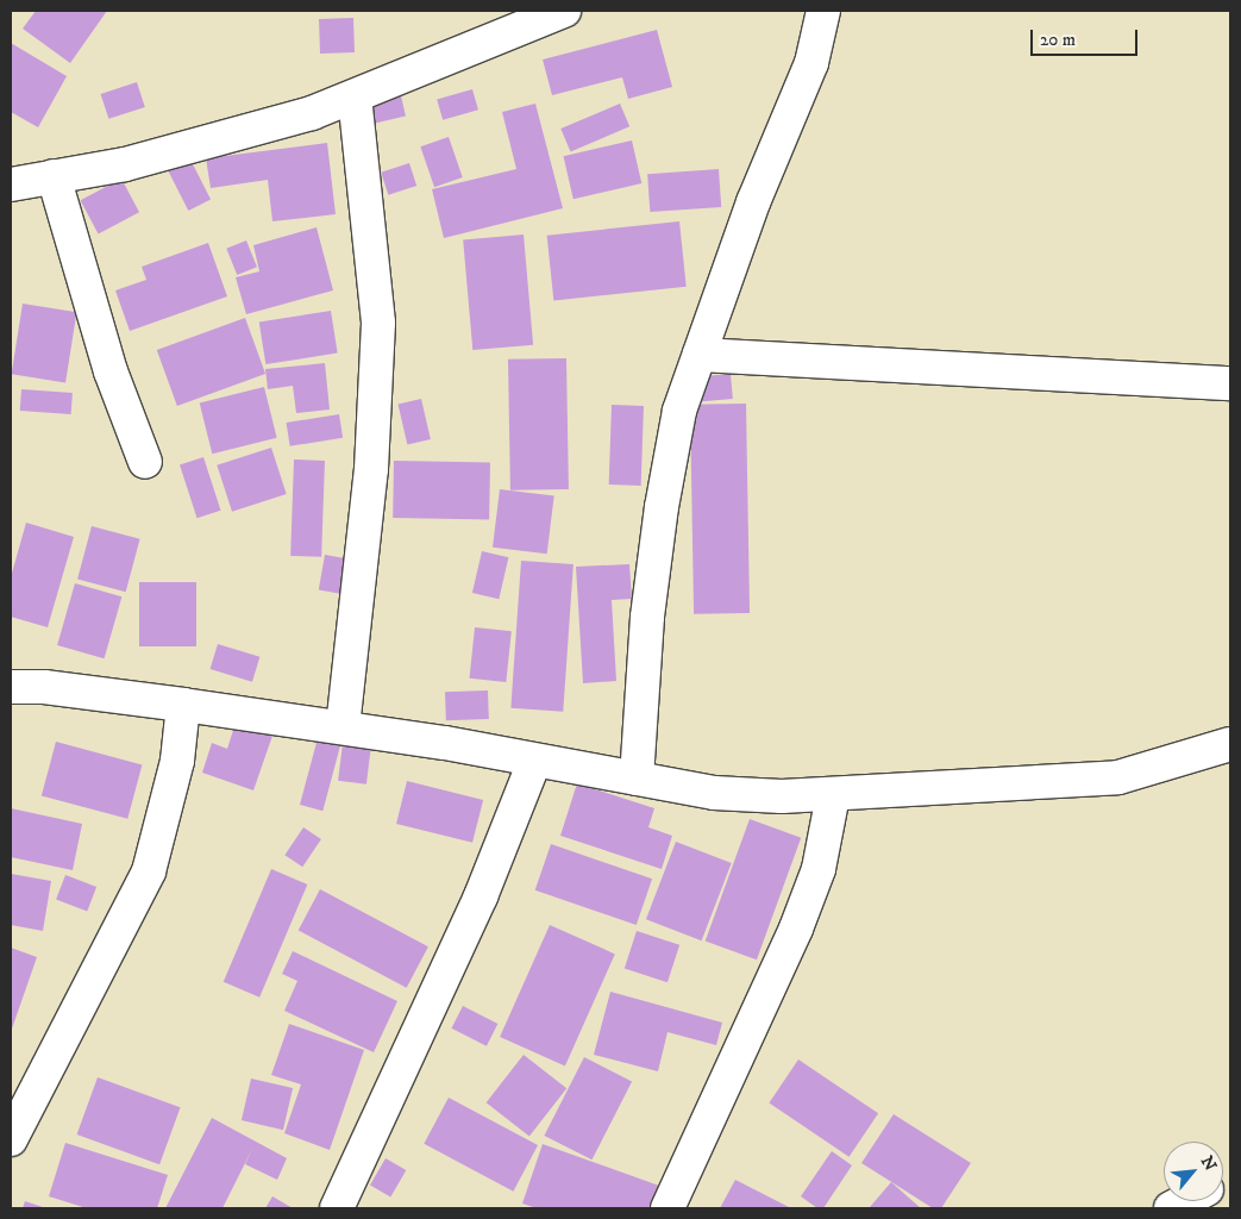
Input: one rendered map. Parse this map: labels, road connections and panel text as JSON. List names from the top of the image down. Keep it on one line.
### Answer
{"scale_bar":"20 m","north":"top right"}
